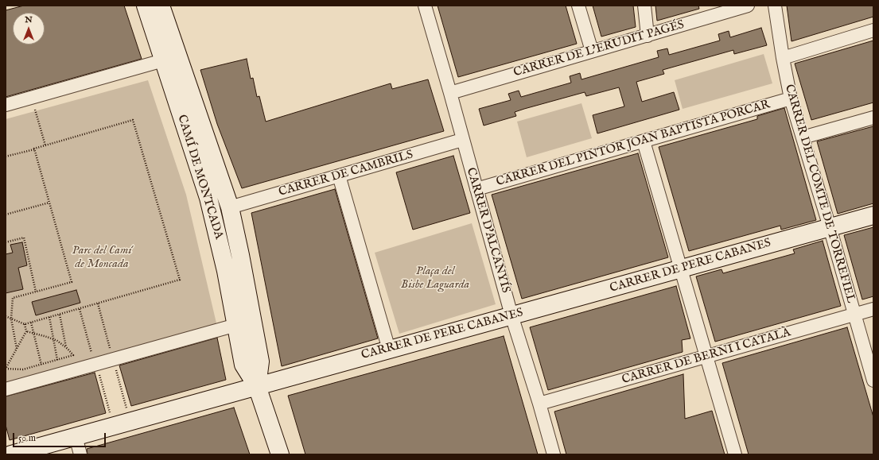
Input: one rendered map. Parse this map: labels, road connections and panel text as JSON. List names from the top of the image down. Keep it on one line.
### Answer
{"streets":{"street":["CARRER DE L'ERUDIT PAGÉS","CARRER DEL PINTOR JOAN BAPTISTA PORCAR","CARRER DE CAMBRILS","CAMÍ DE MONTCADA","CARRER DEL COMTE DE TORREFIEL","CARRER D'ALCANYÍS","CARRER DE PERE CABANES","CARRER DE BERNI I CATALÀ"]},"crossings":[["CARRER DE L'ERUDIT PAGÉS","CARRER D'ALCANYÍS"],["CARRER DEL PINTOR JOAN BAPTISTA PORCAR","CARRER DEL COMTE DE TORREFIEL"],["CARRER DEL PINTOR JOAN BAPTISTA PORCAR","CARRER D'ALCANYÍS"],["CARRER DE CAMBRILS","CAMÍ DE MONTCADA"],["CARRER DE CAMBRILS","CARRER D'ALCANYÍS"],["CAMÍ DE MONTCADA","CARRER DE PERE CABANES"],["CARRER DEL COMTE DE TORREFIEL","CARRER DE PERE CABANES"],["CARRER DEL COMTE DE TORREFIEL","CARRER DE BERNI I CATALÀ"],["CARRER D'ALCANYÍS","CARRER DE PERE CABANES"],["CARRER D'ALCANYÍS","CARRER DE BERNI I CATALÀ"]],"parks":["Parc del Camí de Moncada","Plaça del Bisbe Laguarda"],"scale_bar":"50 m","north":"top"}
